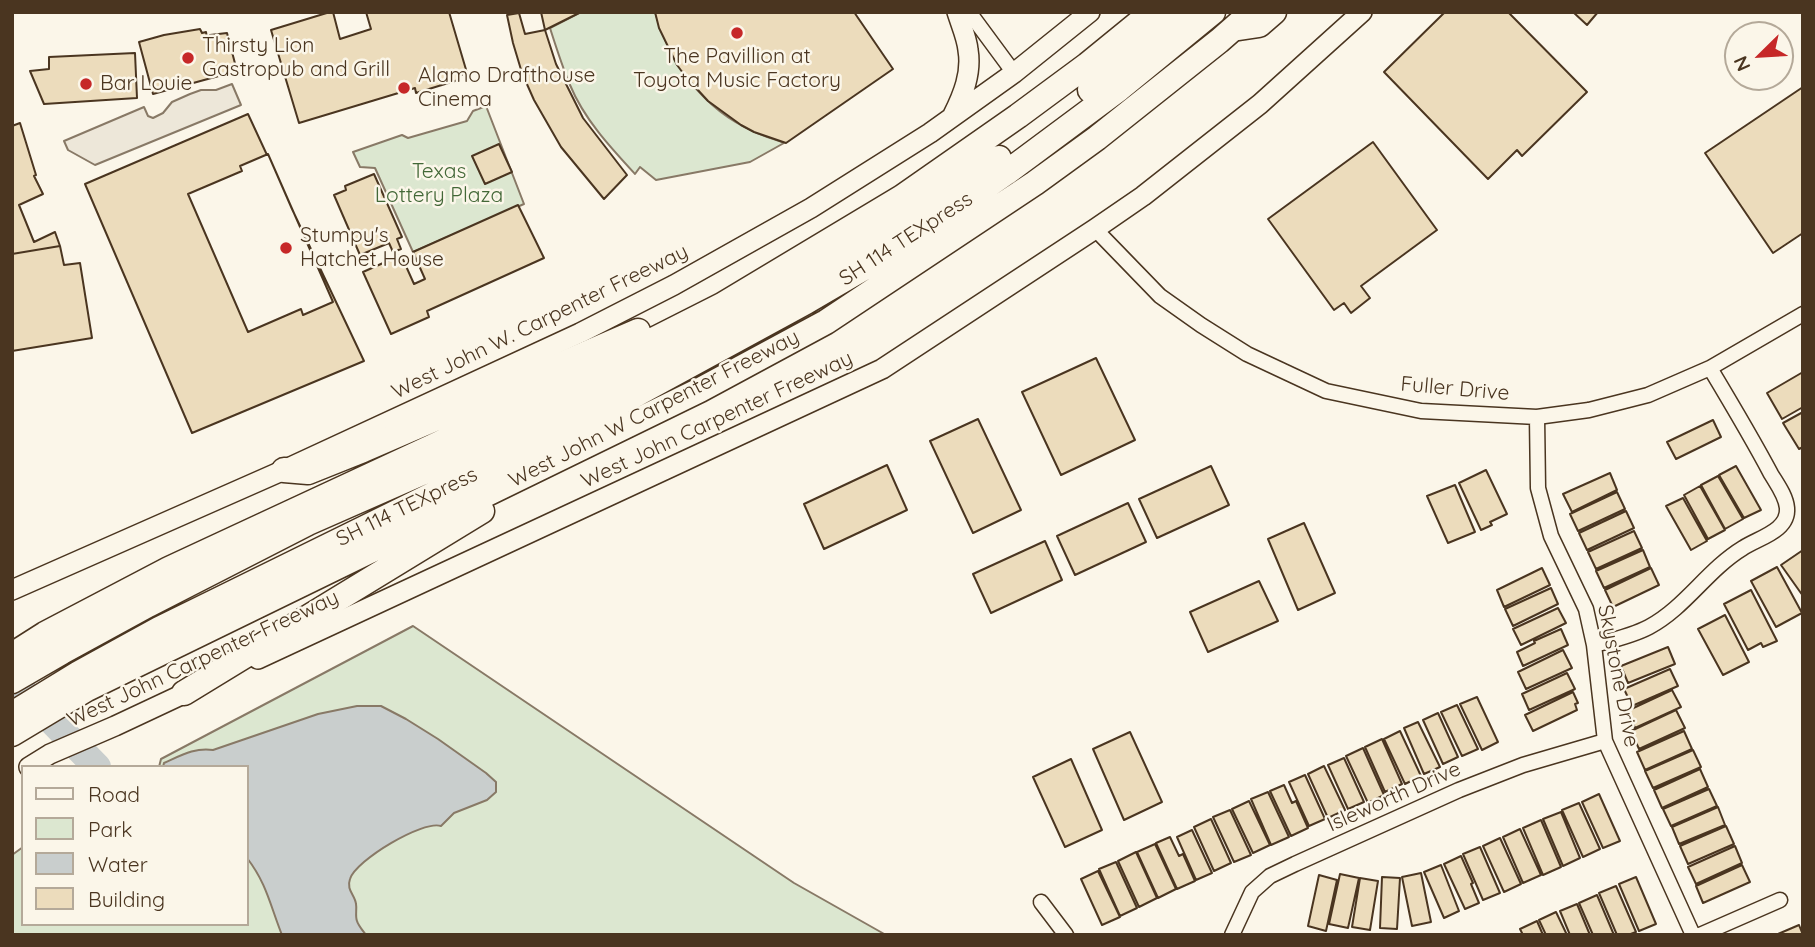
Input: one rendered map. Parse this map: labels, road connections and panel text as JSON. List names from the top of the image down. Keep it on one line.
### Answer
{"streets":{"highway":["SH 114 TEXpress","West John W Carpenter Freeway"],"main road":["West John W. Carpenter Freeway","West John Carpenter Freeway"],"street":["Fuller Drive","Skystone Drive","Isleworth Drive"]},"crossings":[["SH 114 TEXpress","West John W Carpenter Freeway"],["Fuller Drive","West John Carpenter Freeway"],["Fuller Drive","Skystone Drive"],["Skystone Drive","Isleworth Drive"]],"parks":["Texas Lottery Plaza"],"places":["The Pavillion at Toyota Music Factory","Thirsty Lion Gastropub and Grill","Bar Louie","Alamo Drafthouse Cinema","Stumpy's Hatchet House"],"legend":["Road","Park","Water","Building"],"north":"bottom left"}
